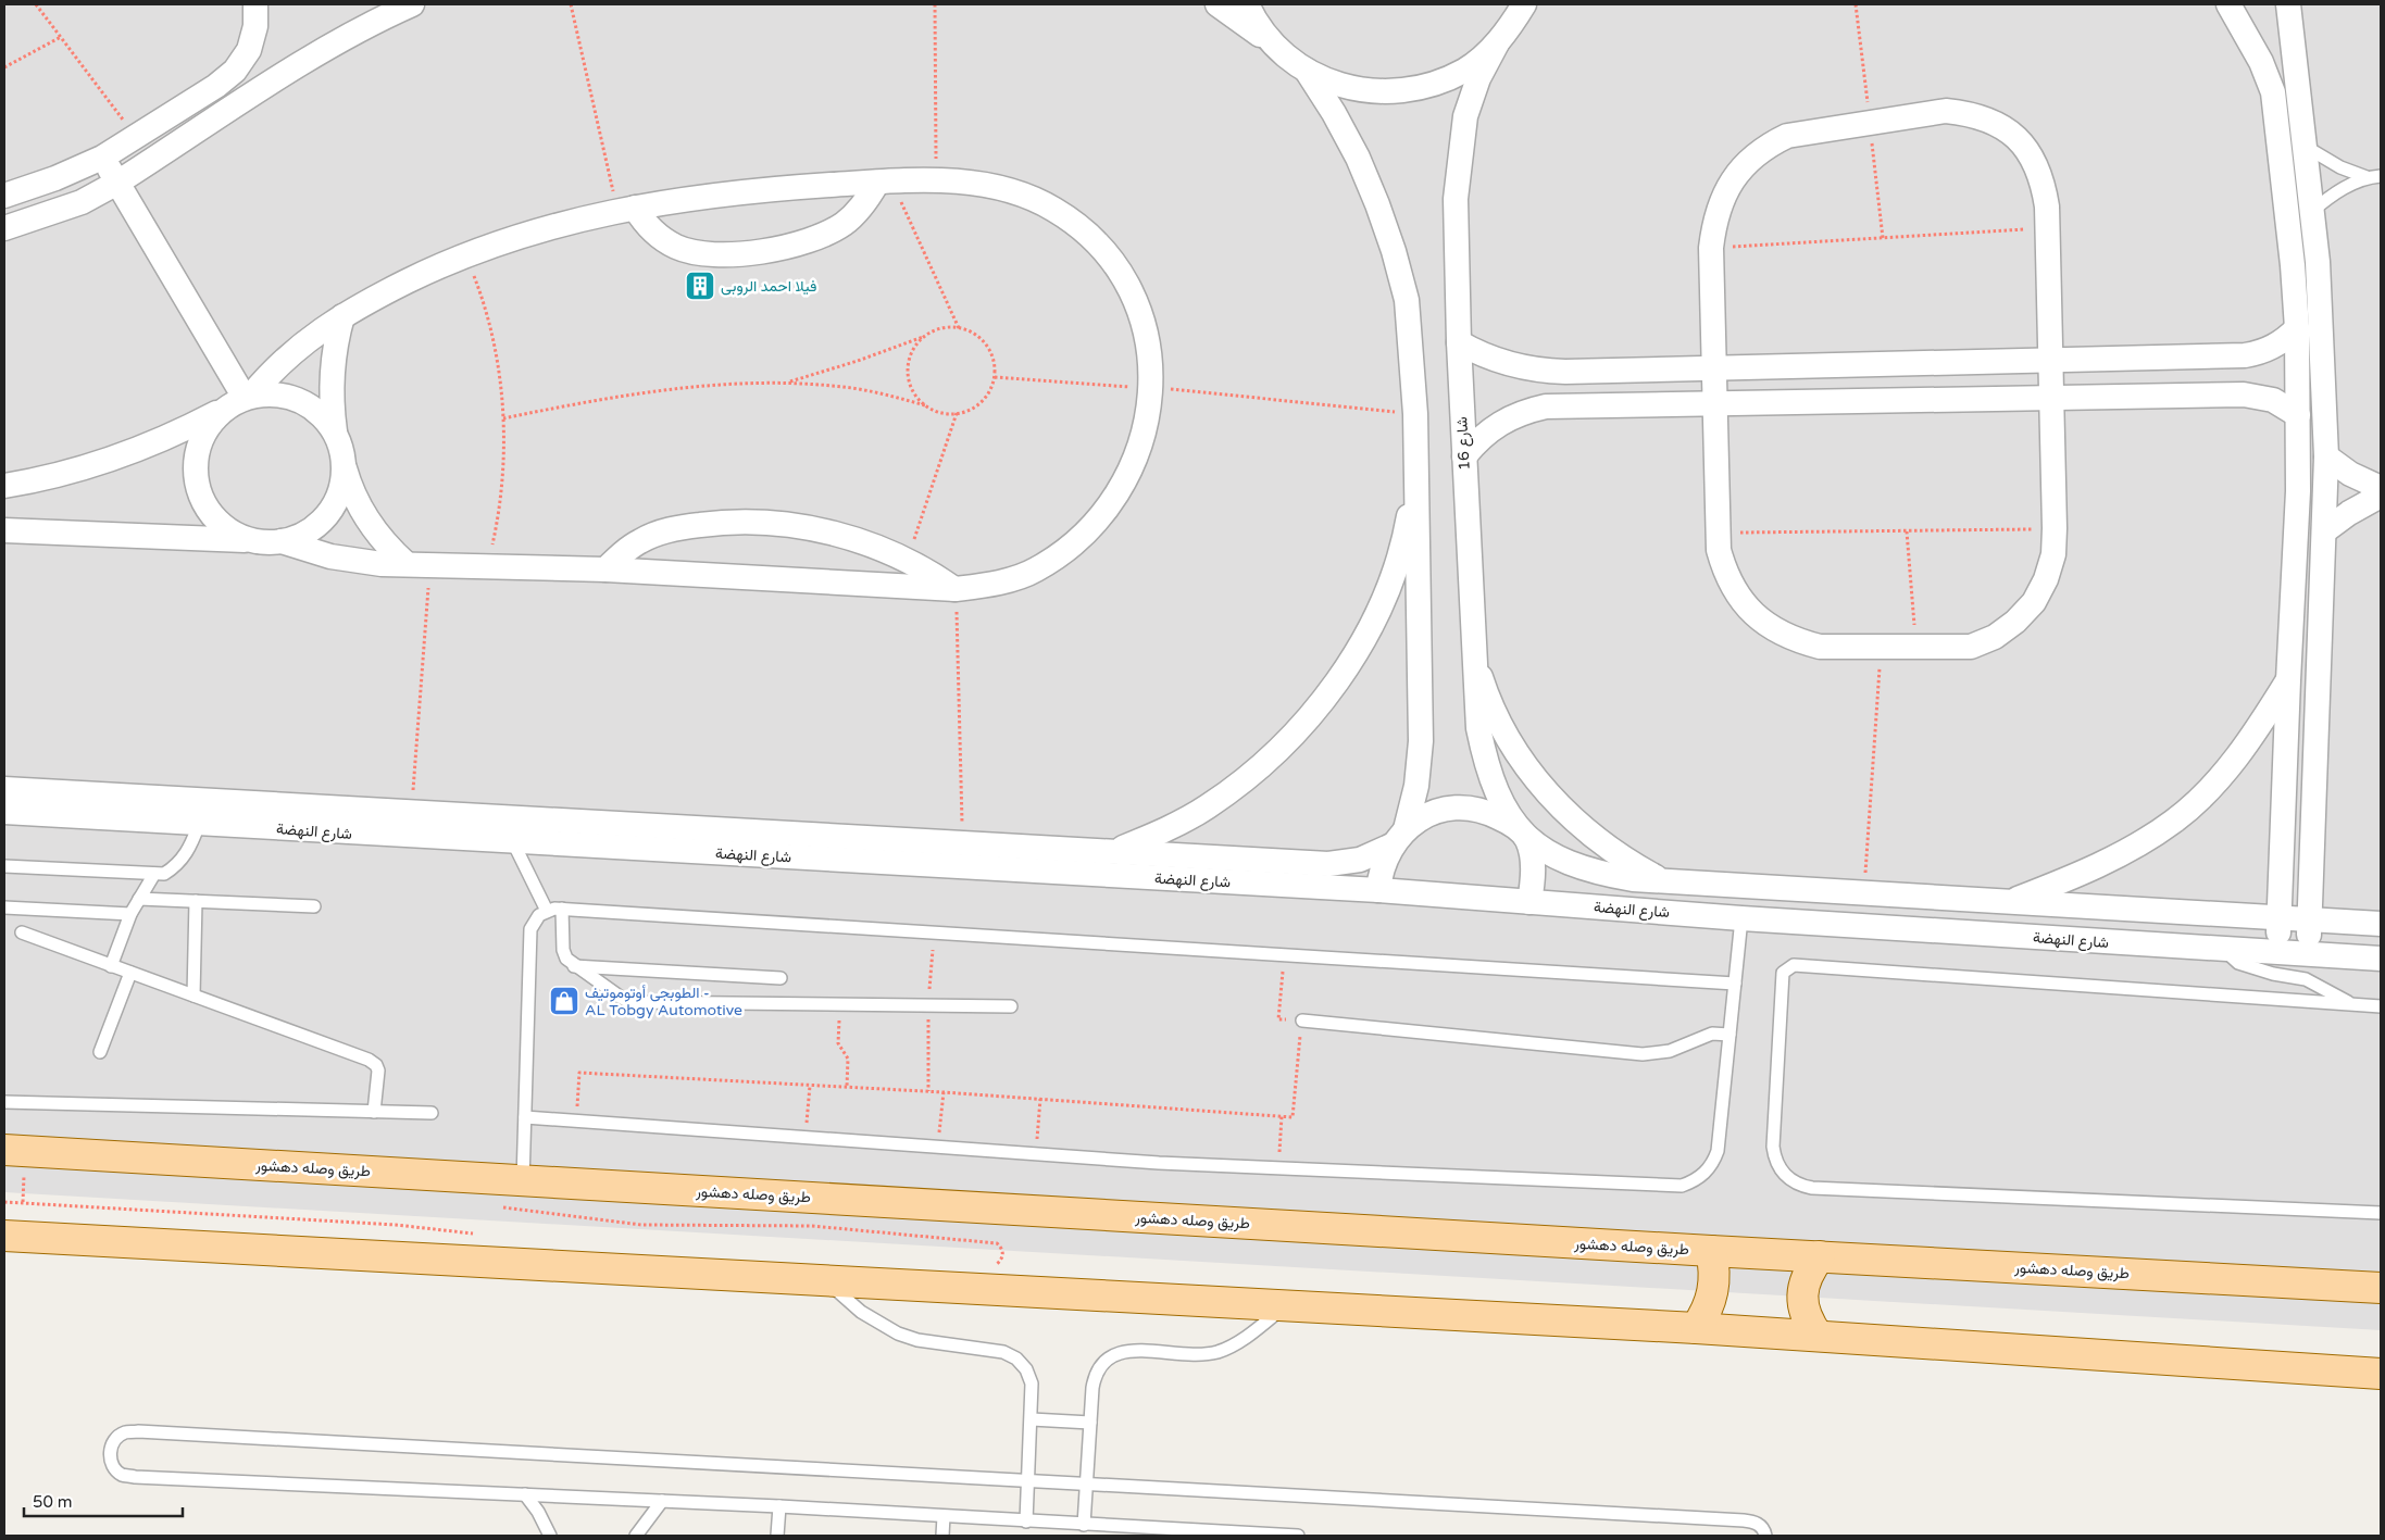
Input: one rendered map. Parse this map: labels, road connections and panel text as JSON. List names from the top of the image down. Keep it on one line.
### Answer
{"streets":{"main road":["طريق وصله دهشور"],"street":["شارع 16","شارع النهضة"]},"crossings":[["شارع 16","شارع النهضة"]],"places":{"building":["فيلا احمد الروبى"],"shop":["الطوبجى أوتوموتيف - AL Tobgy Automotive"]},"scale_bar":"50 m"}
